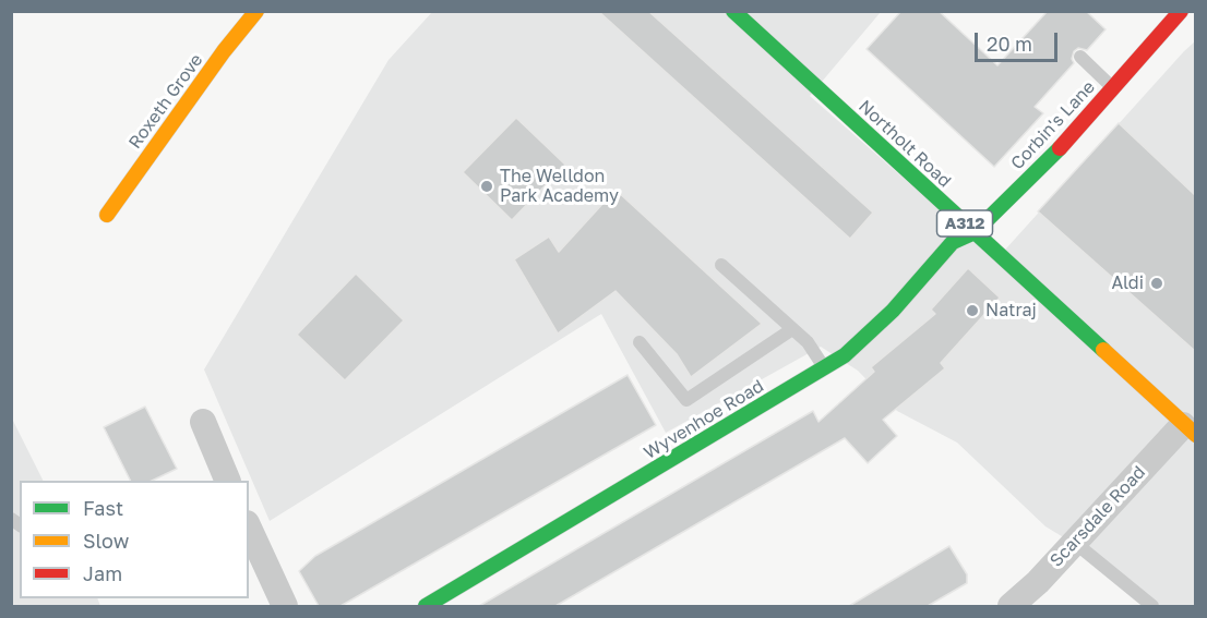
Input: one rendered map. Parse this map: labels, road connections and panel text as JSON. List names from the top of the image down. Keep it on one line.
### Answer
{"streets":{"street":["Roxeth Grove","Corbin's Lane","Northolt Road","A312","Wyvenhoe Road","Scarsdale Road"]},"crossings":[["Corbin's Lane","Northolt Road"],["Corbin's Lane","Wyvenhoe Road"],["Northolt Road","Wyvenhoe Road"],["Northolt Road","Scarsdale Road"]],"places":["The Welldon Park Academy","Aldi","Natraj"],"legend":["Fast","Slow","Jam"],"scale_bar":"20 m"}
